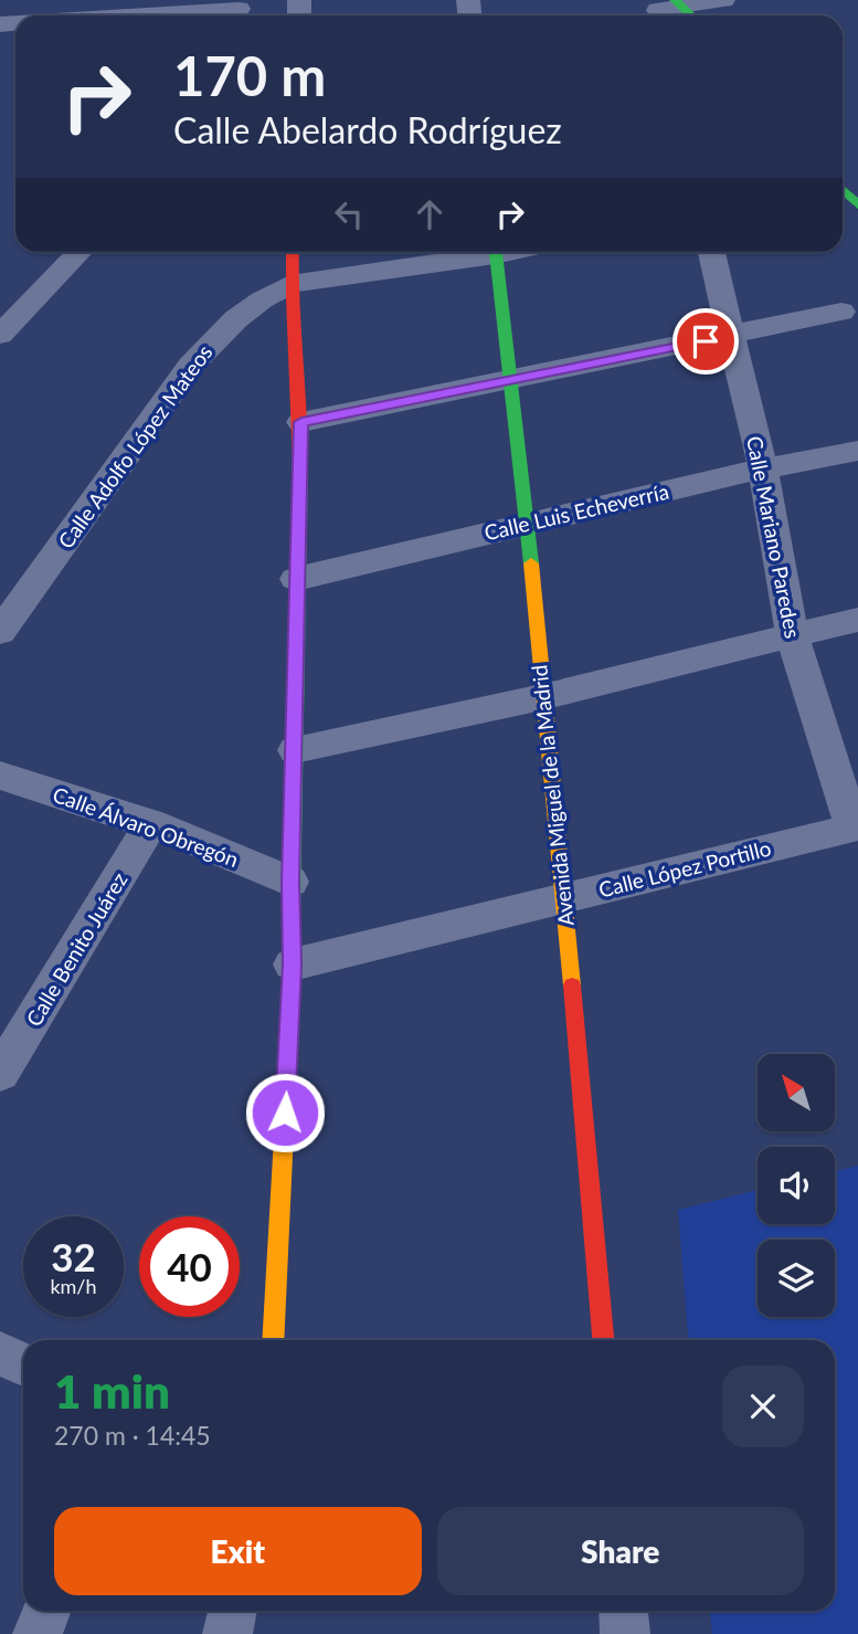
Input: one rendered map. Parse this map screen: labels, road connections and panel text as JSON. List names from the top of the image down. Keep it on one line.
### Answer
{"streets":{"street":["Calle Adolfo López Mateos","Calle Luis Echeverría","Calle Mariano Paredes","Avenida Miguel de la Madrid","Calle Álvaro Obregón","Calle López Portillo","Calle Benito Juárez"]},"crossings":[["Calle Luis Echeverría","Calle Mariano Paredes"],["Calle Luis Echeverría","Avenida Miguel de la Madrid"],["Calle Mariano Paredes","Calle López Portillo"],["Avenida Miguel de la Madrid","Calle López Portillo"],["Calle Álvaro Obregón","Calle Benito Juárez"]],"north":"top left","page":{"turn":["170 m","Calle Abelardo Rodríguez"],"speed":"32 km/h","limit":"40","heading":["1 min","270 m · 14:45"],"buttons":["Exit","Share"]}}
